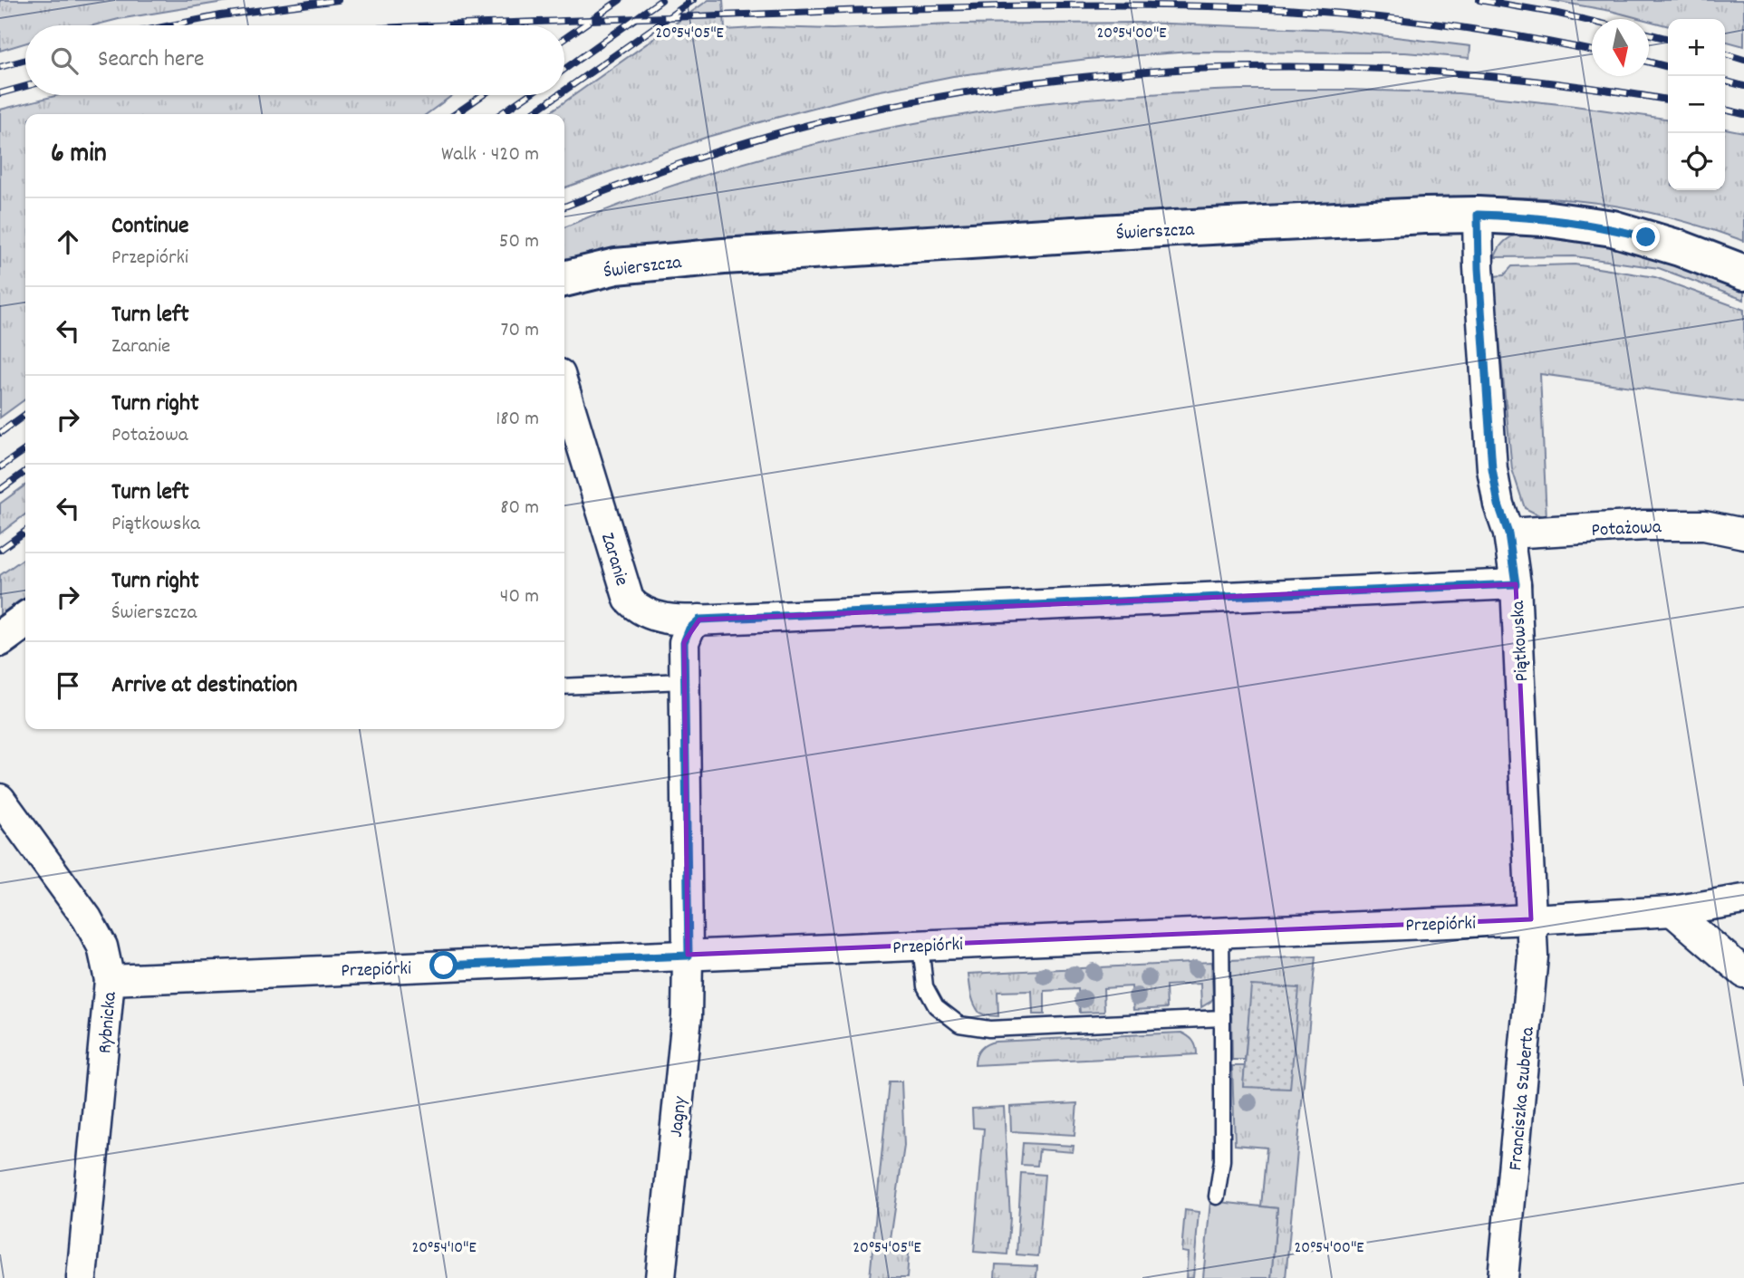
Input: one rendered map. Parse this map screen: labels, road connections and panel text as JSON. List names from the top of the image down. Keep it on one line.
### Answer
{"streets":{"street":["Świerszcza","Potażowa","Zaranie","Piątkowska","Przepiórki","Rybnicka","Franciszka Szuberta","Jagny"]},"crossings":[["Świerszcza","Piątkowska"],["Potażowa","Piątkowska"],["Piątkowska","Przepiórki"],["Piątkowska","Franciszka Szuberta"],["Przepiórki","Rybnicka"],["Przepiórki","Franciszka Szuberta"],["Przepiórki","Jagny"]],"north":"bottom","page":{"map_buttons":["+","−"],"search":"Search here","heading":["6 min","Walk · 420 m"],"list":[["Continue","Przepiórki","50 m"],["Turn left","Zaranie","70 m"],["Turn right","Potażowa","180 m"],["Turn left","Piątkowska","80 m"],["Turn right","Świerszcza","40 m"],"Arrive at destination"]},"coordinates":["20°54'05\"E","20°54'00\"E","20°54'10\"E"]}
